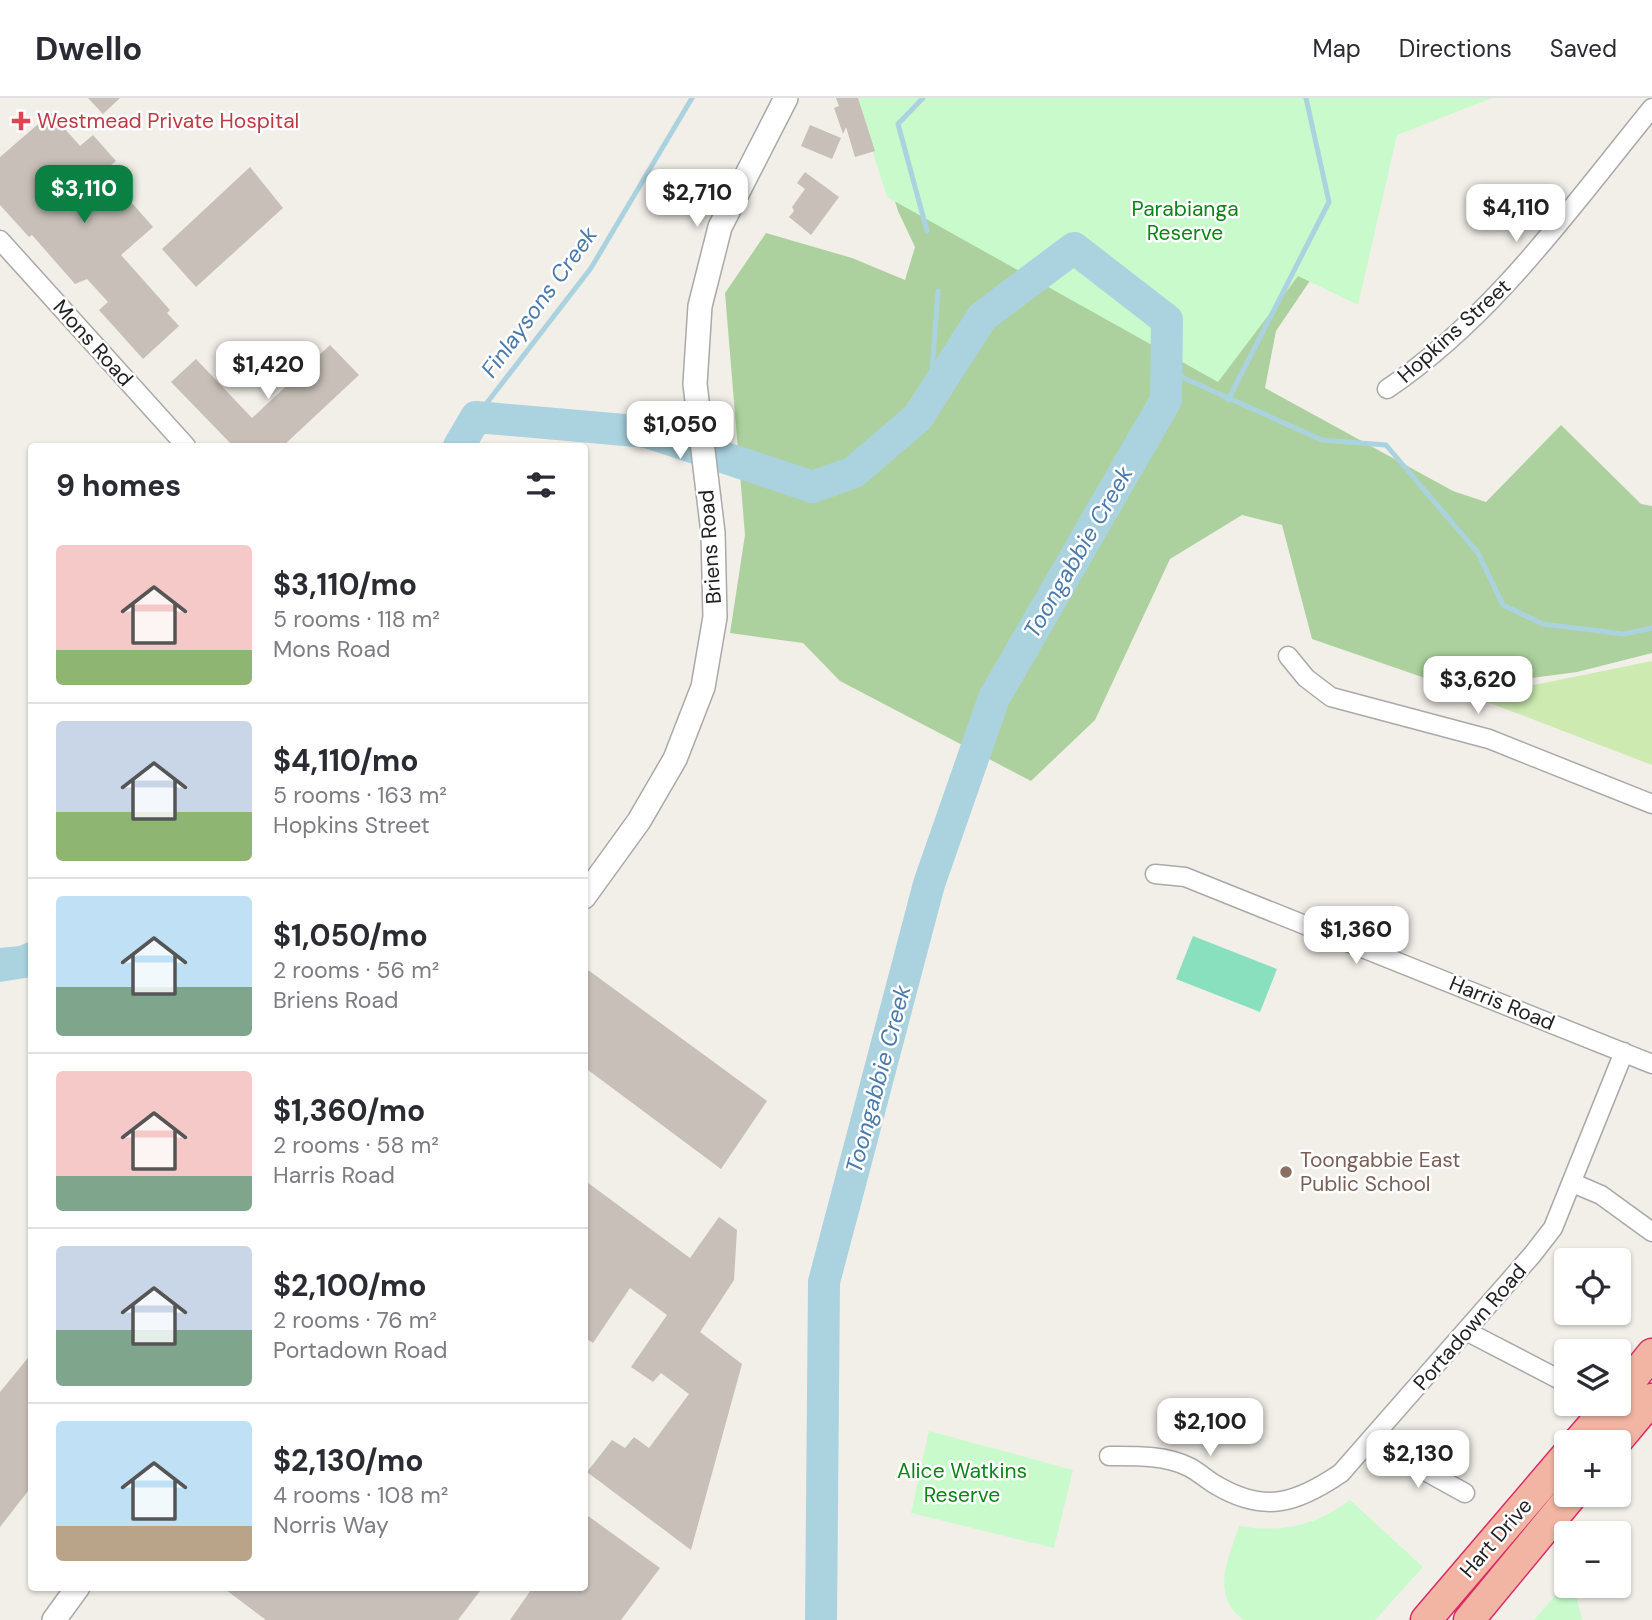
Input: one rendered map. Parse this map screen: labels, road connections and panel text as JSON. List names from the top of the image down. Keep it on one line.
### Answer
{"streets":{"highway":["Hart Drive"],"street":["Hopkins Street","Mons Road","Briens Road","Harris Road","Portadown Road"]},"crossings":[["Harris Road","Portadown Road"]],"water":["Finlaysons Creek","Toongabbie Creek"],"parks":["Parabianga Reserve","Alice Watkins Reserve"],"places":{"health":["Westmead Private Hospital"],"other":["Toongabbie East Public School"]},"page":{"header":"Dwello","nav":["Map","Directions","Saved"],"price":["$3,110","$2,710","$4,110","$1,420","$1,050","$3,620","$1,360","$2,100","$2,130"],"heading":"9 homes","list":[{"name":"$3,110/mo","note":"5 rooms · 118 m² · Mons Road"},{"name":"$4,110/mo","note":"5 rooms · 163 m² · Hopkins Street"},{"name":"$1,050/mo","note":"2 rooms · 56 m² · Briens Road"},{"name":"$1,360/mo","note":"2 rooms · 58 m² · Harris Road"},{"name":"$2,100/mo","note":"2 rooms · 76 m² · Portadown Road"},{"name":"$2,130/mo","note":"4 rooms · 108 m² · Norris Way"}],"map_buttons":["+","−"]}}
